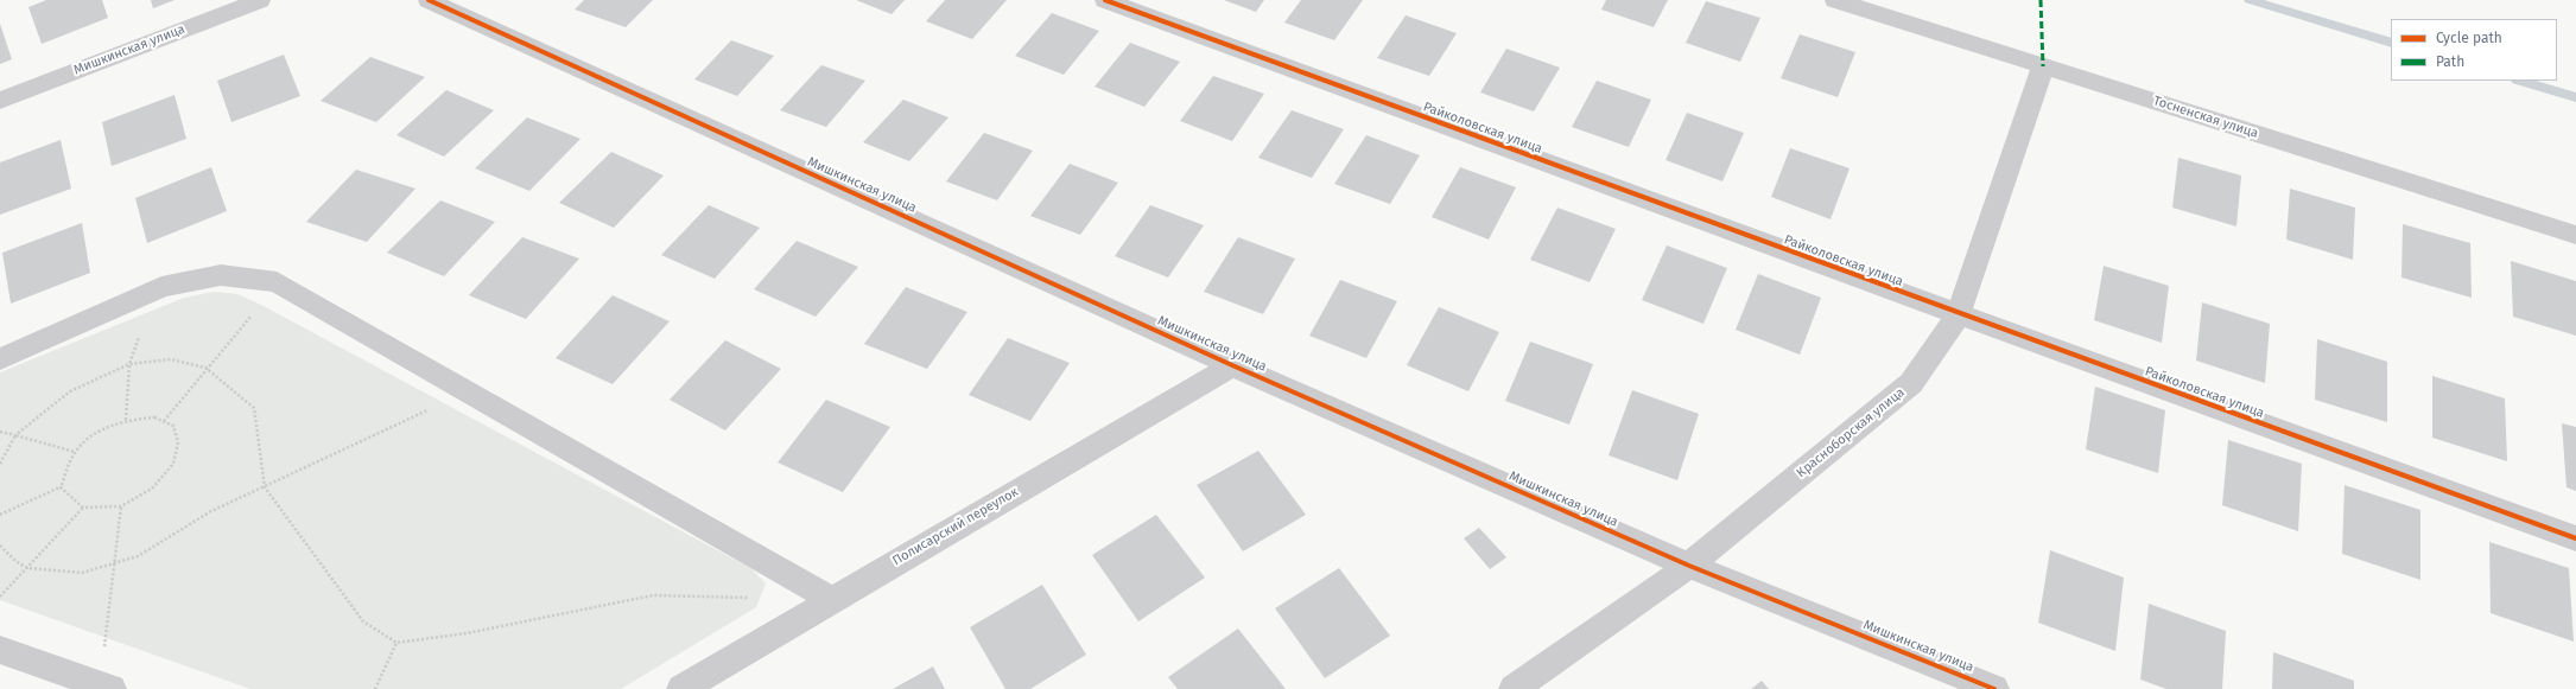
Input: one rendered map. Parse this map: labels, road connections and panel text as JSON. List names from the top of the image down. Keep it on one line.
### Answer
{"streets":{"street":["Мишкинская улица","Тосненская улица","Райколовская улица","Красноборская улица","Полисарский переулок"]},"crossings":[["Мишкинская улица","Красноборская улица"],["Мишкинская улица","Полисарский переулок"],["Тосненская улица","Красноборская улица"],["Райколовская улица","Красноборская улица"]],"legend":["Cycle path","Path"]}
